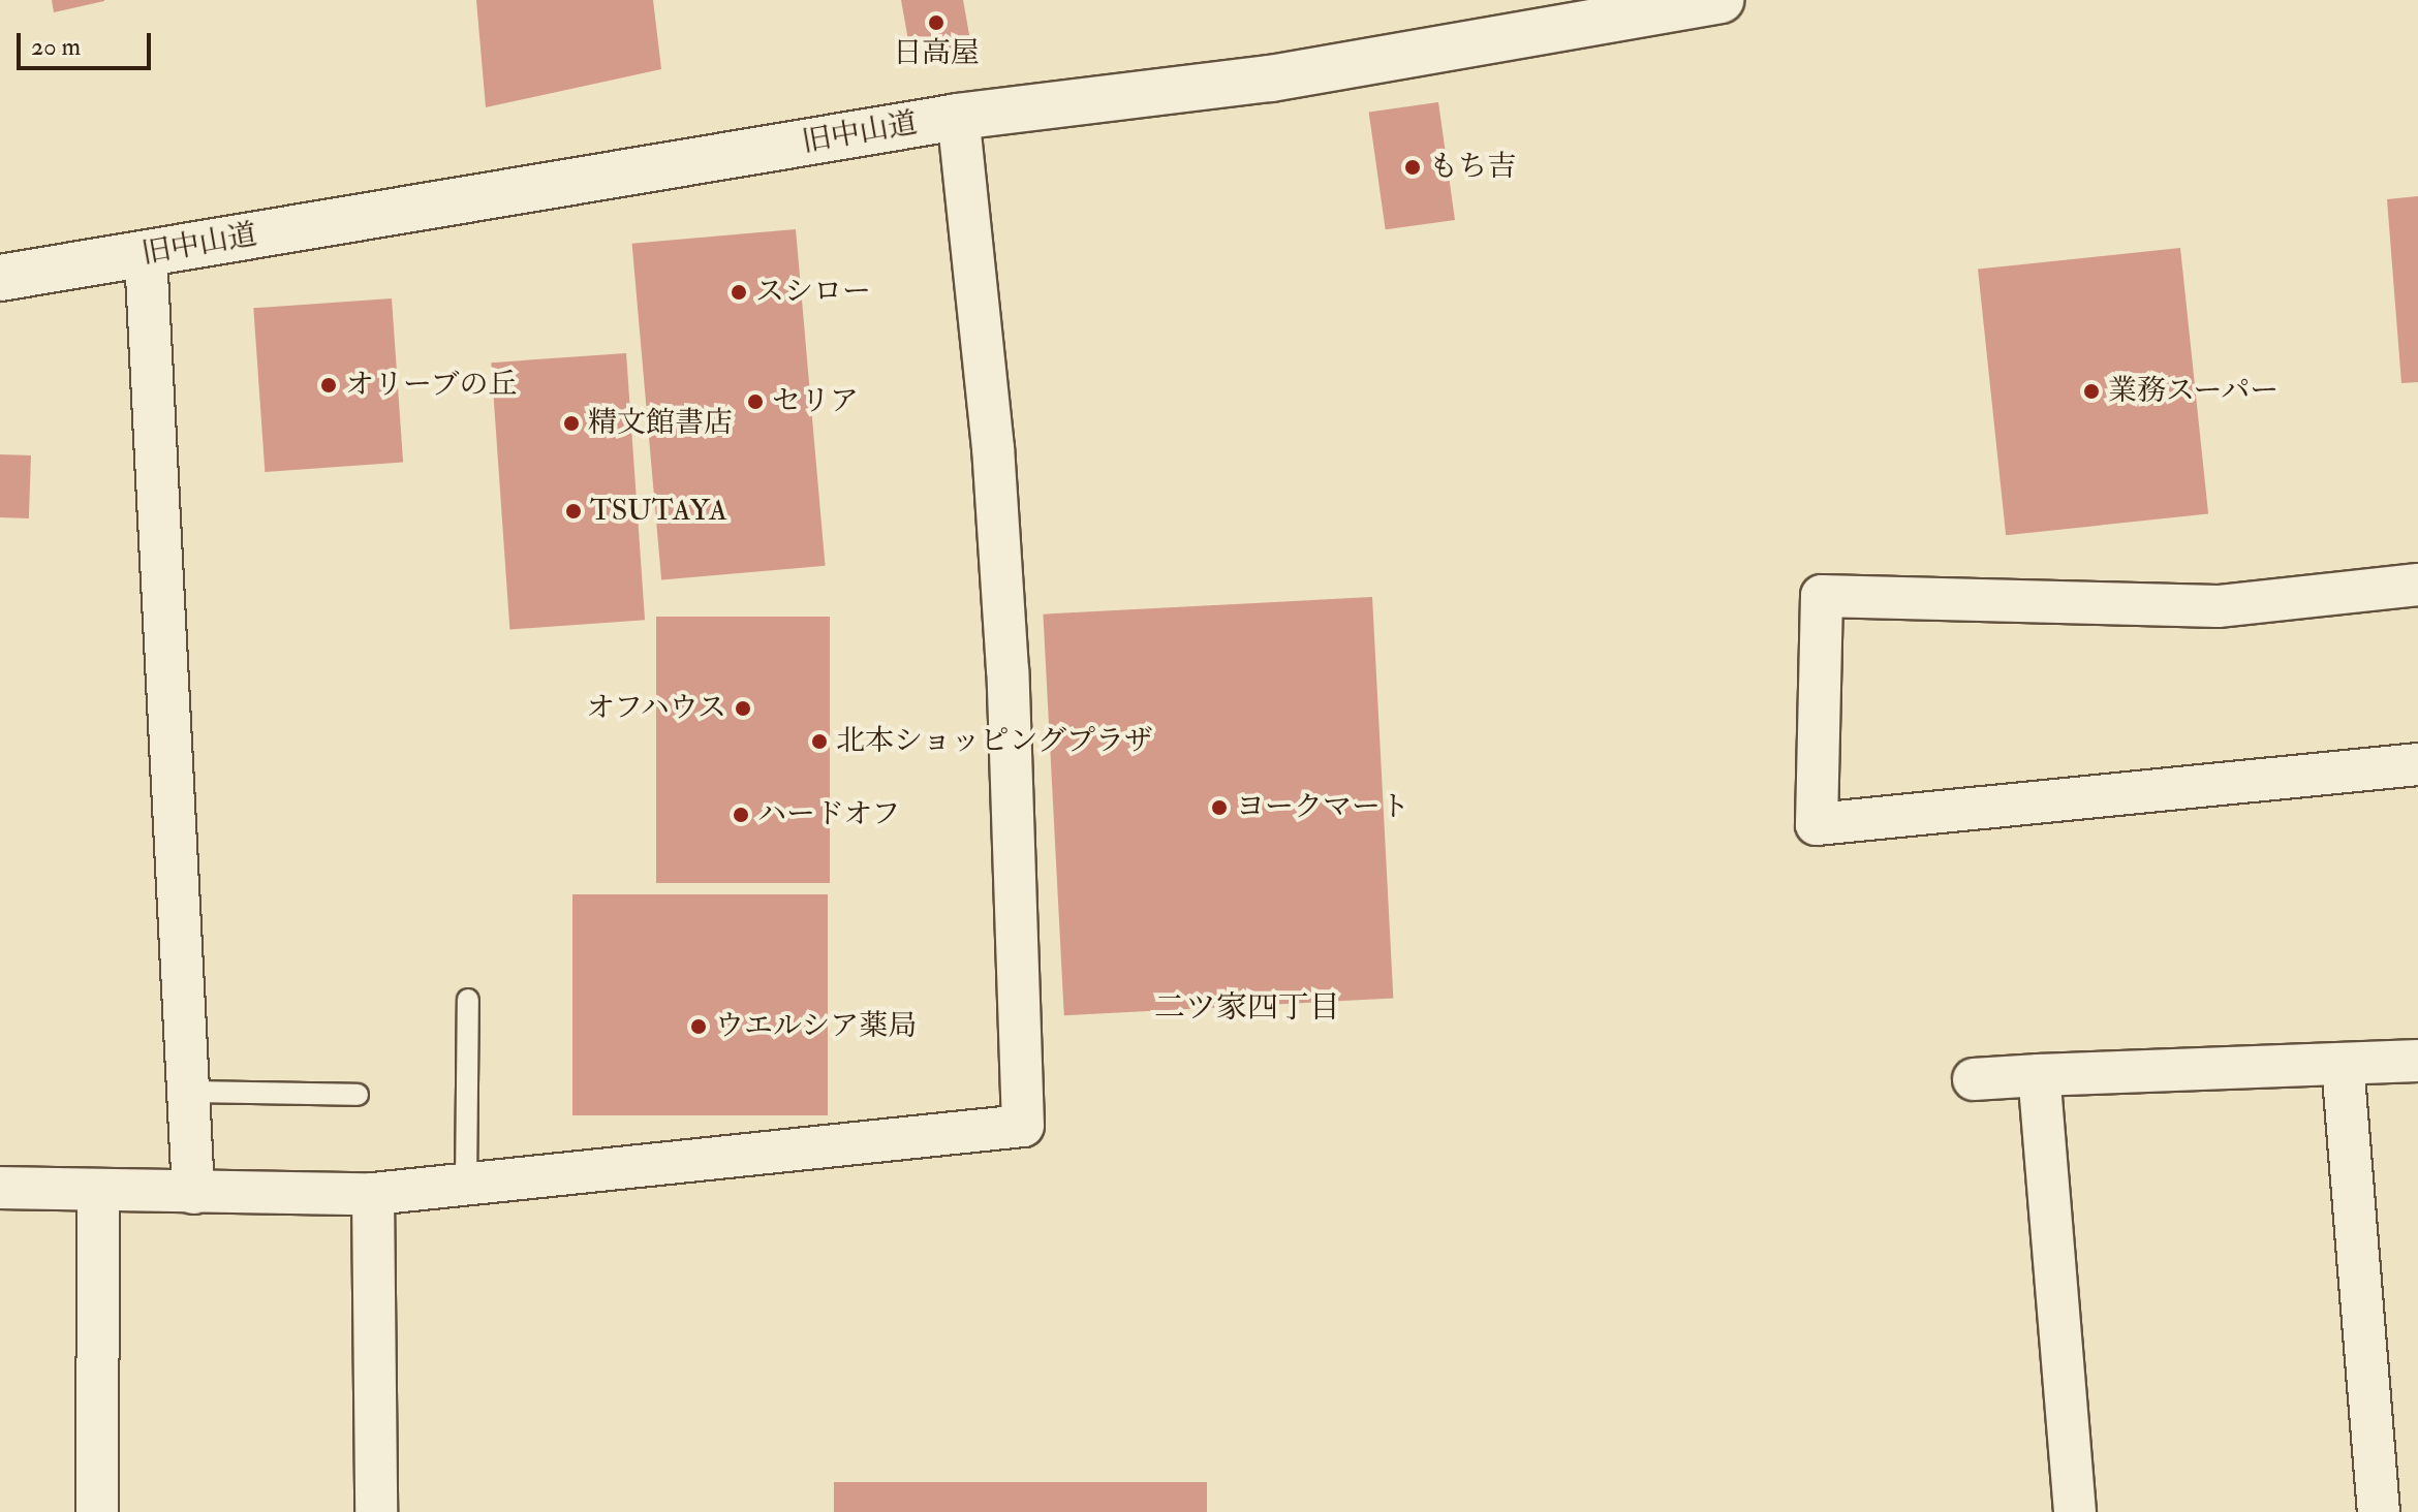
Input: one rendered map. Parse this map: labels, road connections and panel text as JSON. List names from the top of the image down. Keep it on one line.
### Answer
{"streets":{"main road":["旧中山道"]},"districts":["二ツ家四丁目"],"places":["日高屋","もち吉","スシロー","オリーブの丘","業務スーパー","セリア","精文館書店","TSUTAYA","オフハウス","北本ショッピングプラザ","ヨークマート","ハードオフ","ウエルシア薬局"],"scale_bar":"20 m"}
